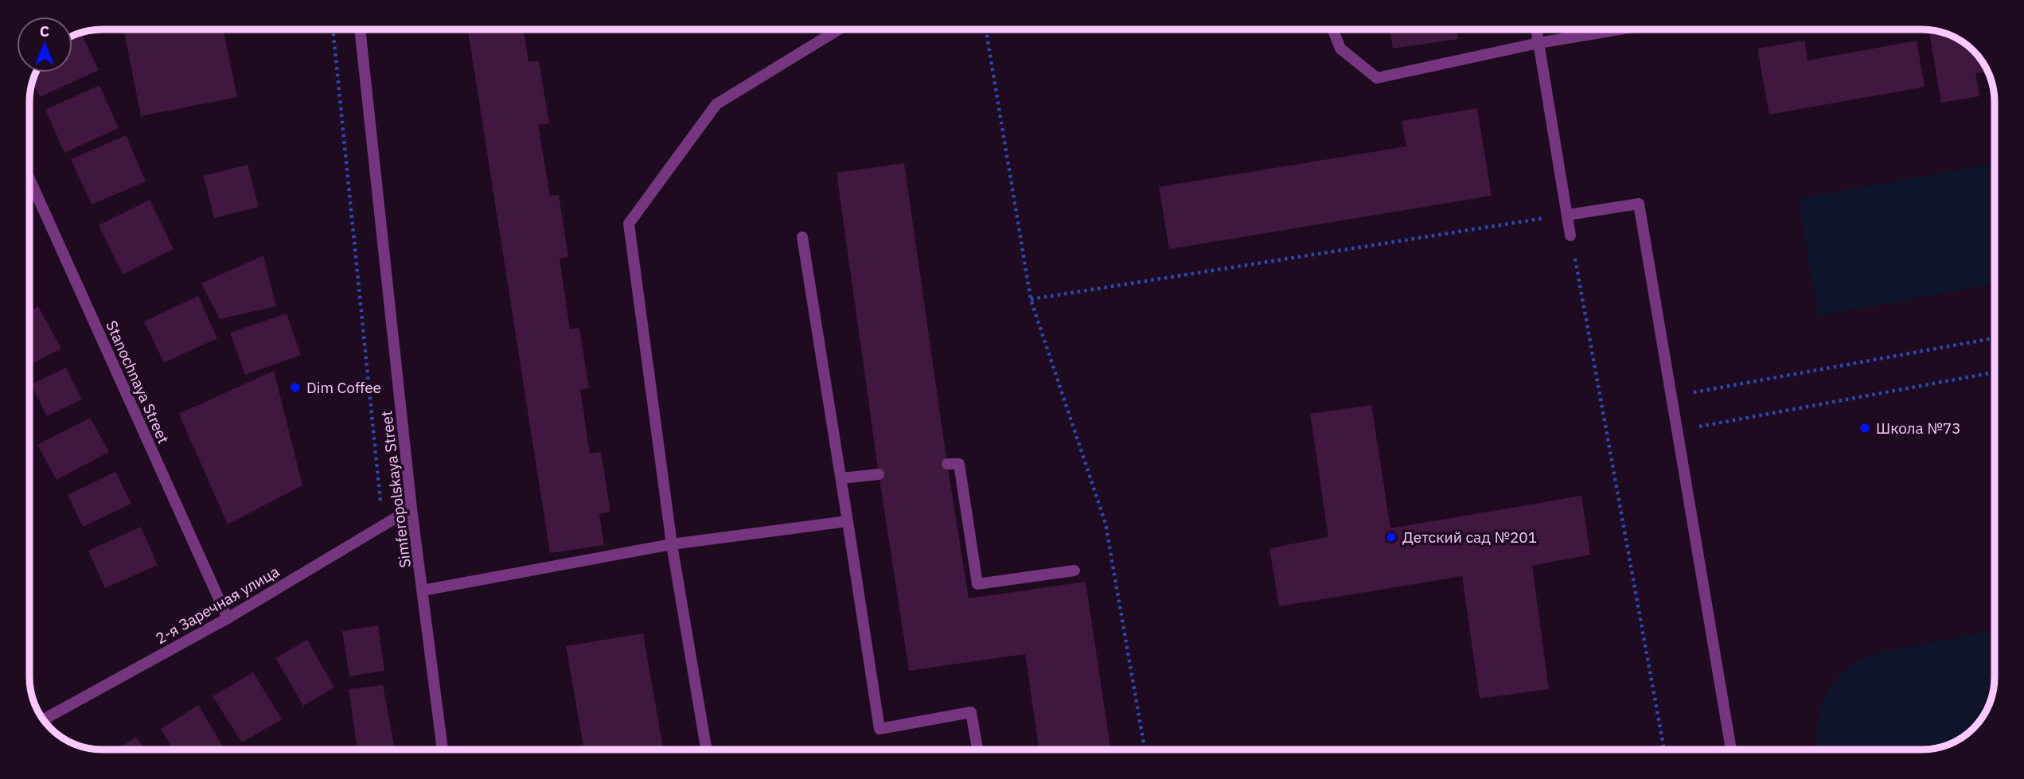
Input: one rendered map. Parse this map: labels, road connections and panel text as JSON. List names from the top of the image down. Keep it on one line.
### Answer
{"streets":{"street":["Stanochnaya Street","Simferopolskaya Street","2-я Заречная улица"]},"crossings":[["Stanochnaya Street","2-я Заречная улица"],["Simferopolskaya Street","2-я Заречная улица"]],"places":["Dim Coffee","Школа №73","Детский сад №201"],"north":"top"}
